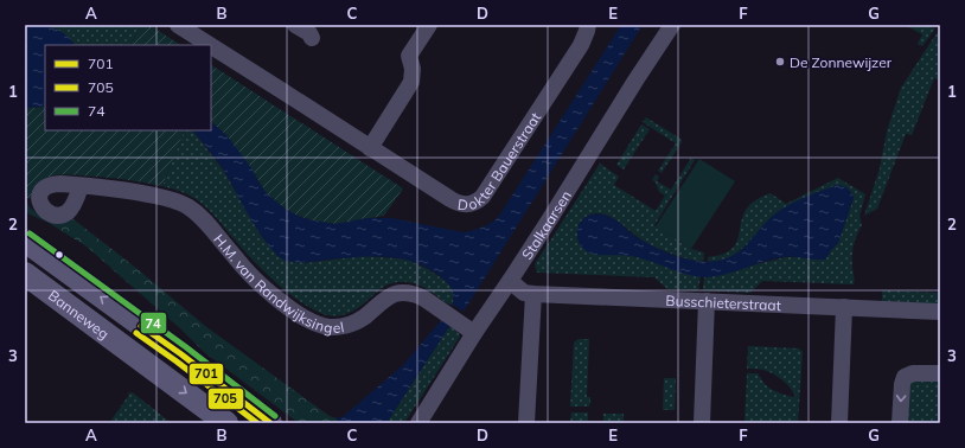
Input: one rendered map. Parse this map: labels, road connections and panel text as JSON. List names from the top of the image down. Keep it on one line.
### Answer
{"streets":{"main road":["Banneweg"],"street":["Dokter Bauerstraat","Stalkaarsen","H.M. van Randwijksingel","Busschieterstraat"]},"crossings":[["Stalkaarsen","H.M. van Randwijksingel"],["Stalkaarsen","Busschieterstraat"]],"places":["De Zonnewijzer"],"lines":["transit line 74","transit line 701","transit line 705"],"legend":["701","705","74"],"grid":{"columns":["A","B","C","D","E","F","G"],"rows":["1","2","3"]}}
